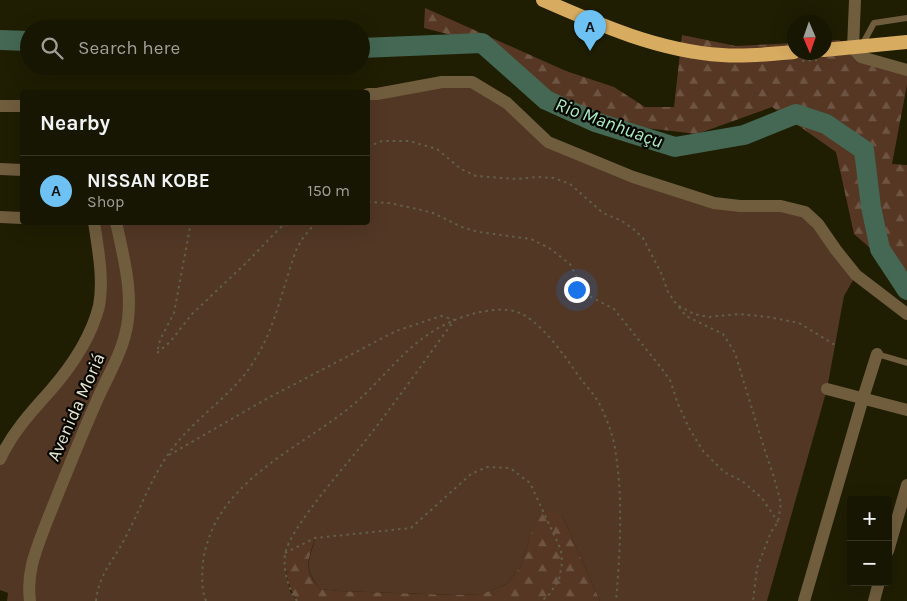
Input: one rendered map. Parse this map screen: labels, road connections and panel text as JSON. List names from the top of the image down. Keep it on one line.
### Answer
{"streets":{"street":["Avenida Moriá"]},"water":["Rio Manhuaçu"],"north":"bottom","page":{"pins":"A","search":"Search here","heading":"Nearby","list":[{"mark":"A","name":"NISSAN KOBE","note":"Shop","value":"150 m"}],"map_buttons":["+","−"]}}
